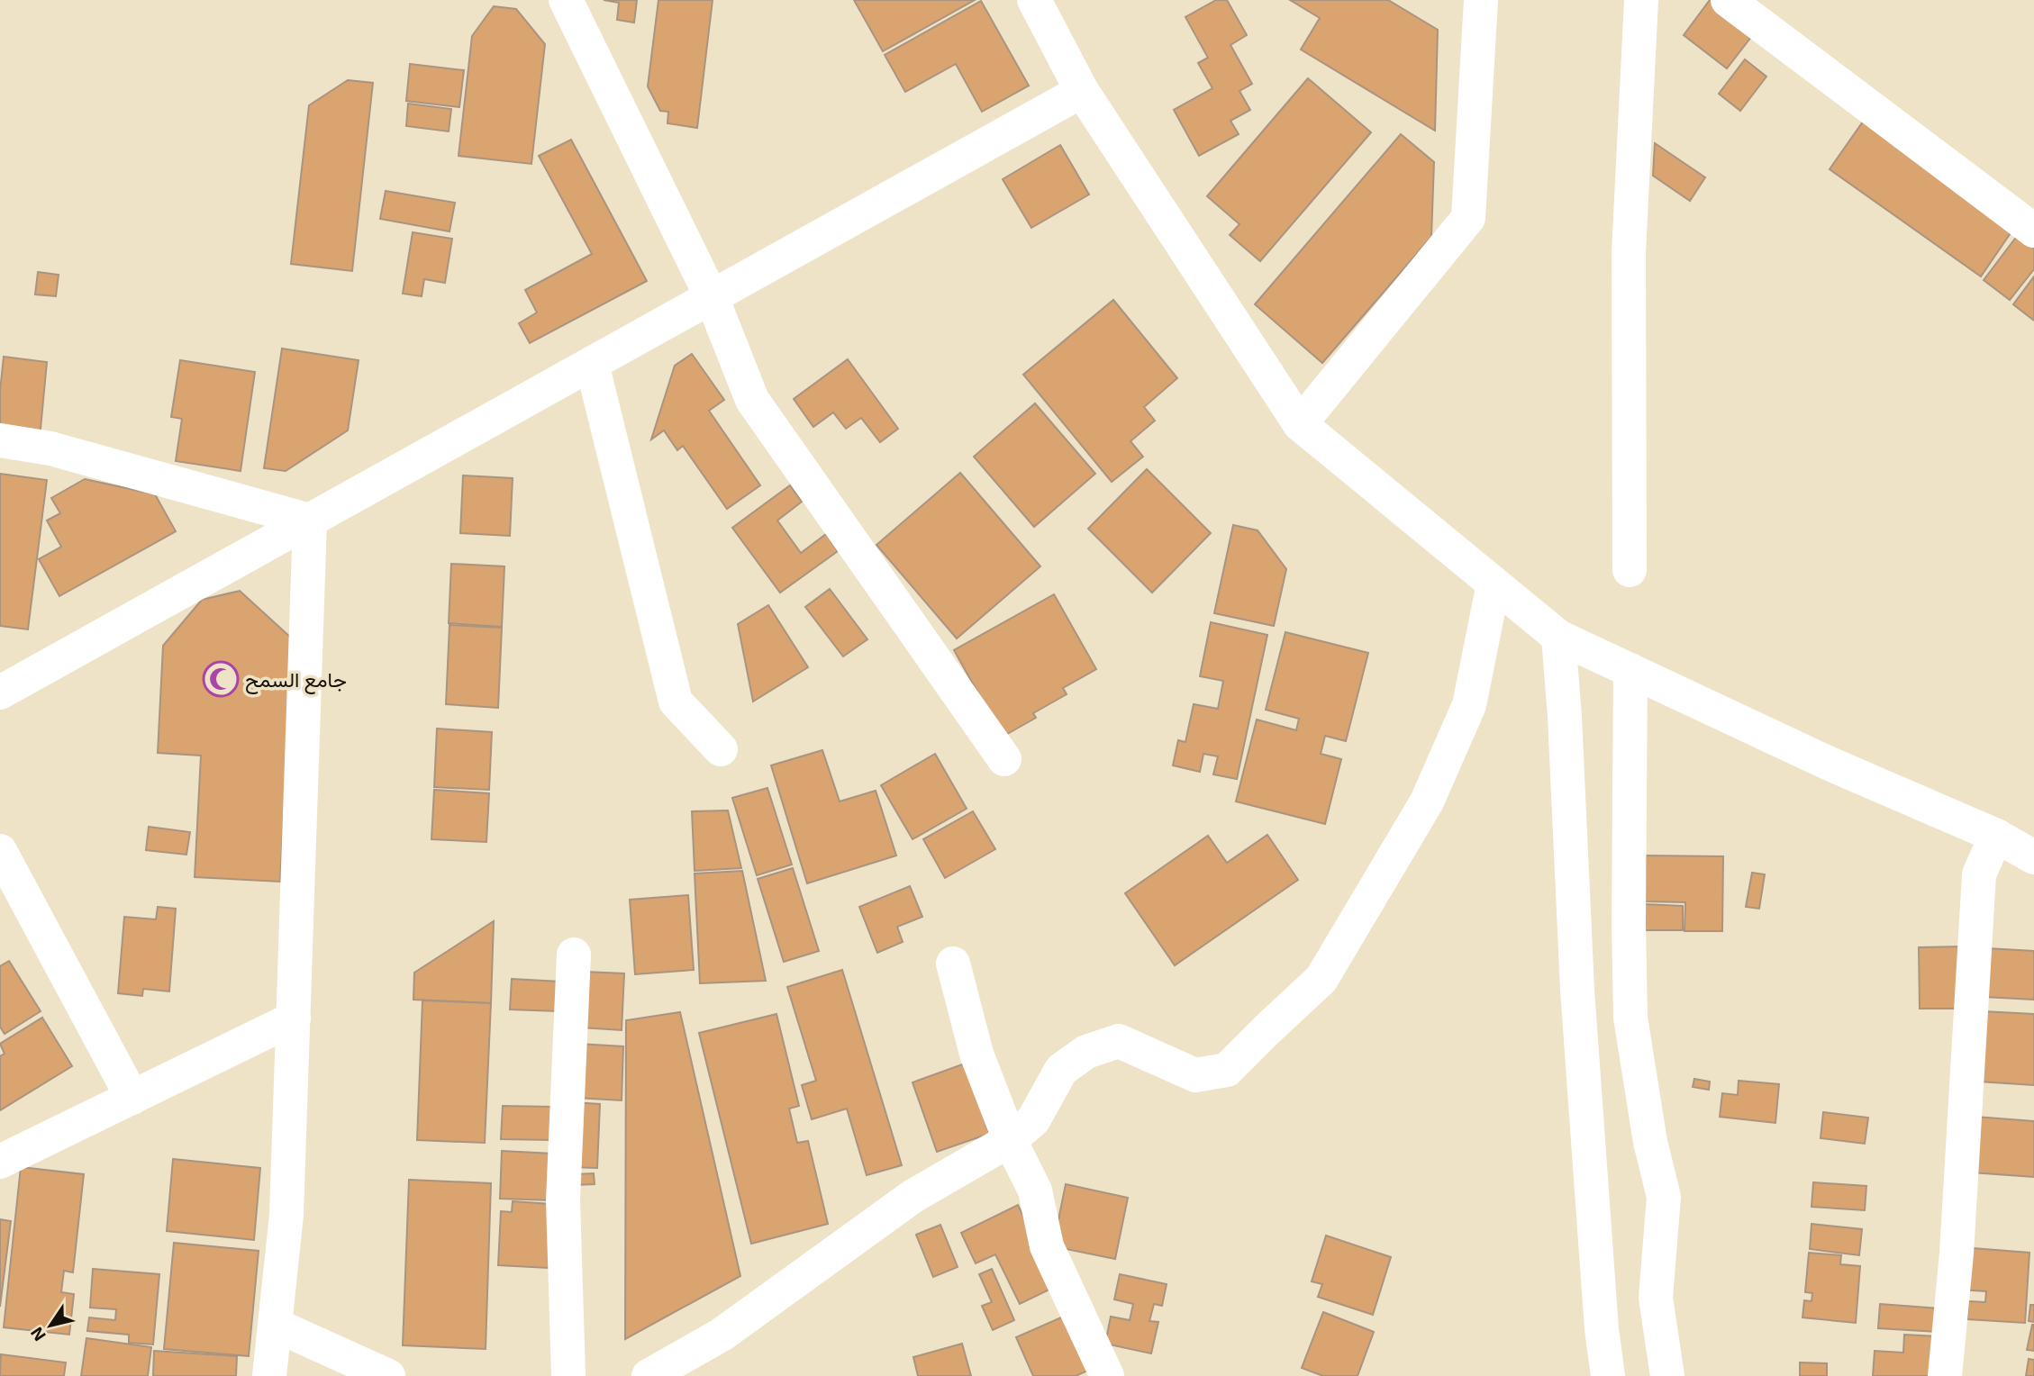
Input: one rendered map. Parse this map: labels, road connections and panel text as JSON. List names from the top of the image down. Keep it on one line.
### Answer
{"places":{"mosque":["جامع السمح"]},"north":"bottom left"}
